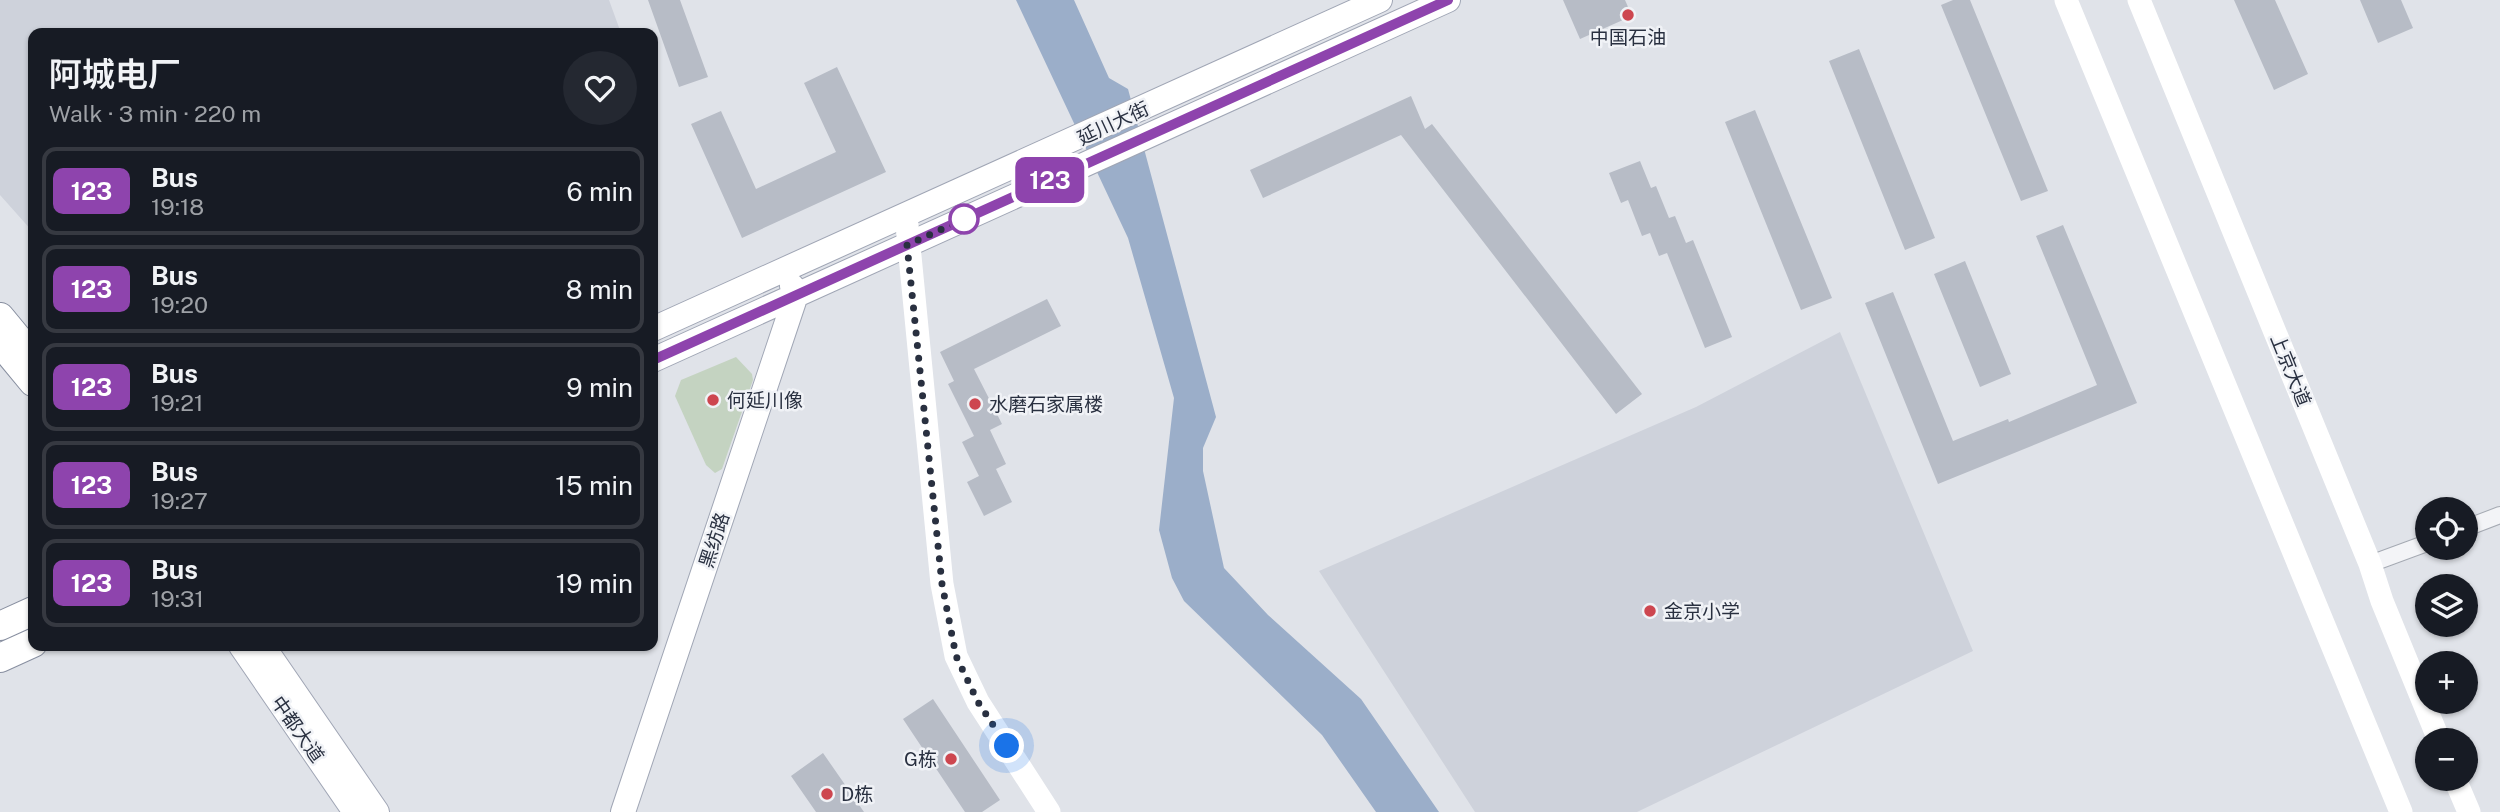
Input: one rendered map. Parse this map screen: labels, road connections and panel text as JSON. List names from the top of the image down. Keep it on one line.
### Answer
{"streets":{"main road":["延川大街","上京大道","黑纺路","中都大道"]},"crossings":[["延川大街","黑纺路"]],"places":["中国石油","何延川像","水磨石家属楼","金京小学","G栋","D栋"],"lines":["bus line 123"],"page":{"on_map":"123","heading":["阿城电厂","Walk · 3 min · 220 m"],"list":[{"mark":"123","name":"Bus","note":"19:18","value":"6 min"},{"mark":"123","name":"Bus","note":"19:20","value":"8 min"},{"mark":"123","name":"Bus","note":"19:21","value":"9 min"},{"mark":"123","name":"Bus","note":"19:27","value":"15 min"},{"mark":"123","name":"Bus","note":"19:31","value":"19 min"}],"map_buttons":["+","−"]}}
